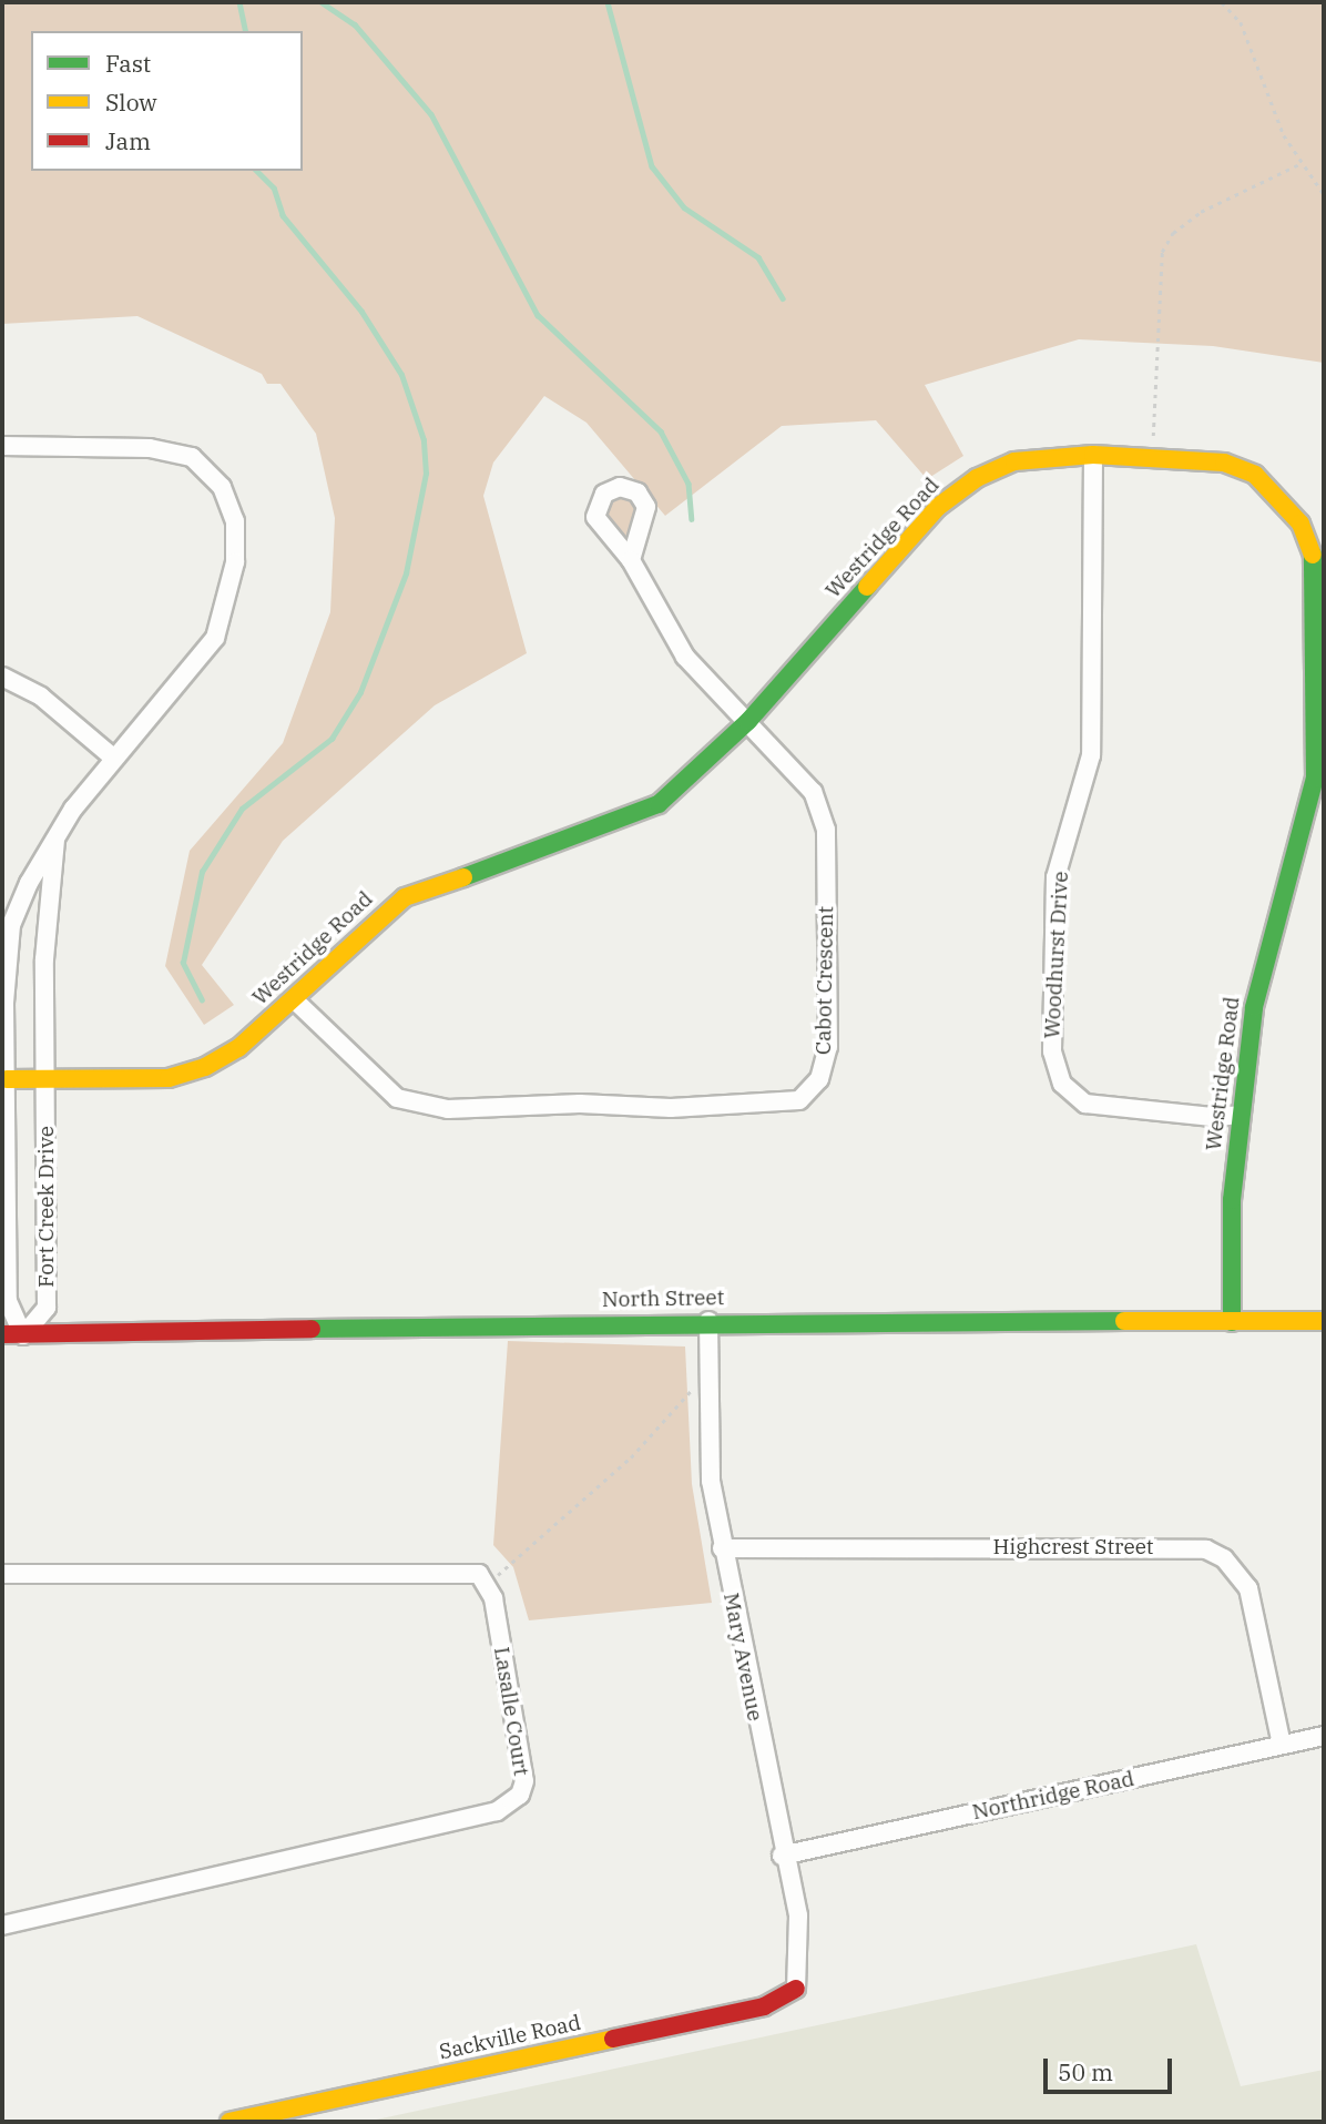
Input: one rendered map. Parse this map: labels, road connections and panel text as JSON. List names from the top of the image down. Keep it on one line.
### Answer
{"streets":{"street":["Westridge Road","Woodhurst Drive","Cabot Crescent","Fort Creek Drive","North Street","Highcrest Street","Mary Avenue","Lasalle Court","Northridge Road","Sackville Road"]},"crossings":[["Westridge Road","Woodhurst Drive"],["Westridge Road","Cabot Crescent"],["Westridge Road","Fort Creek Drive"],["Westridge Road","North Street"],["Fort Creek Drive","North Street"],["North Street","Mary Avenue"],["Highcrest Street","Mary Avenue"],["Highcrest Street","Northridge Road"],["Mary Avenue","Northridge Road"],["Mary Avenue","Sackville Road"]],"legend":["Fast","Slow","Jam"],"scale_bar":"50 m"}
